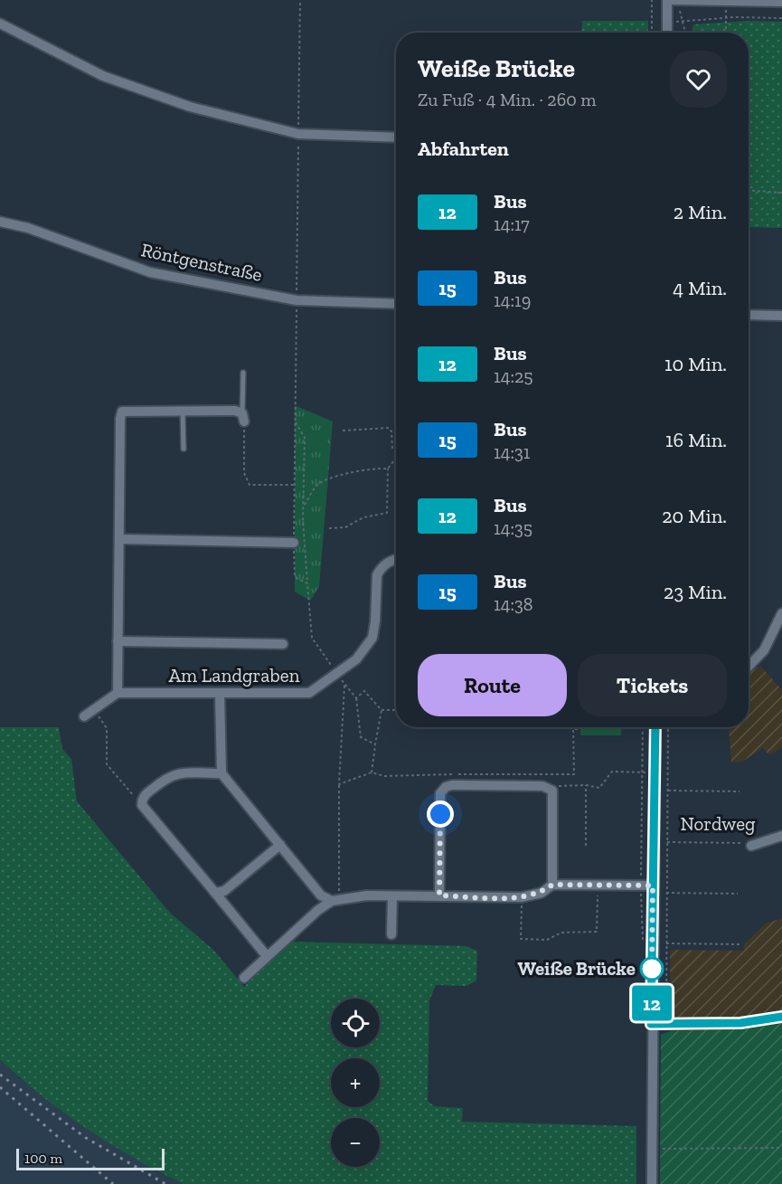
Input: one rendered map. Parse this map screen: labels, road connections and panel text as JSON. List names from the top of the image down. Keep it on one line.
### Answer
{"streets":{"street":["Röntgenstraße","Am Landgraben","Nordweg"]},"places":["Weiße Brücke"],"lines":["bus line 12"],"scale_bar":"100 m","page":{"on_map":"12","heading":[["Weiße Brücke","Zu Fuß · 4 Min. · 260 m"],"Abfahrten"],"list":[{"mark":"12","name":"Bus","note":"14:17","value":"2 Min."},{"mark":"15","name":"Bus","note":"14:19","value":"4 Min."},{"mark":"12","name":"Bus","note":"14:25","value":"10 Min."},{"mark":"15","name":"Bus","note":"14:31","value":"16 Min."},{"mark":"12","name":"Bus","note":"14:35","value":"20 Min."},{"mark":"15","name":"Bus","note":"14:38","value":"23 Min."}],"buttons":["Route","Tickets"],"map_buttons":["+","−"],"scale":"100 m"}}
